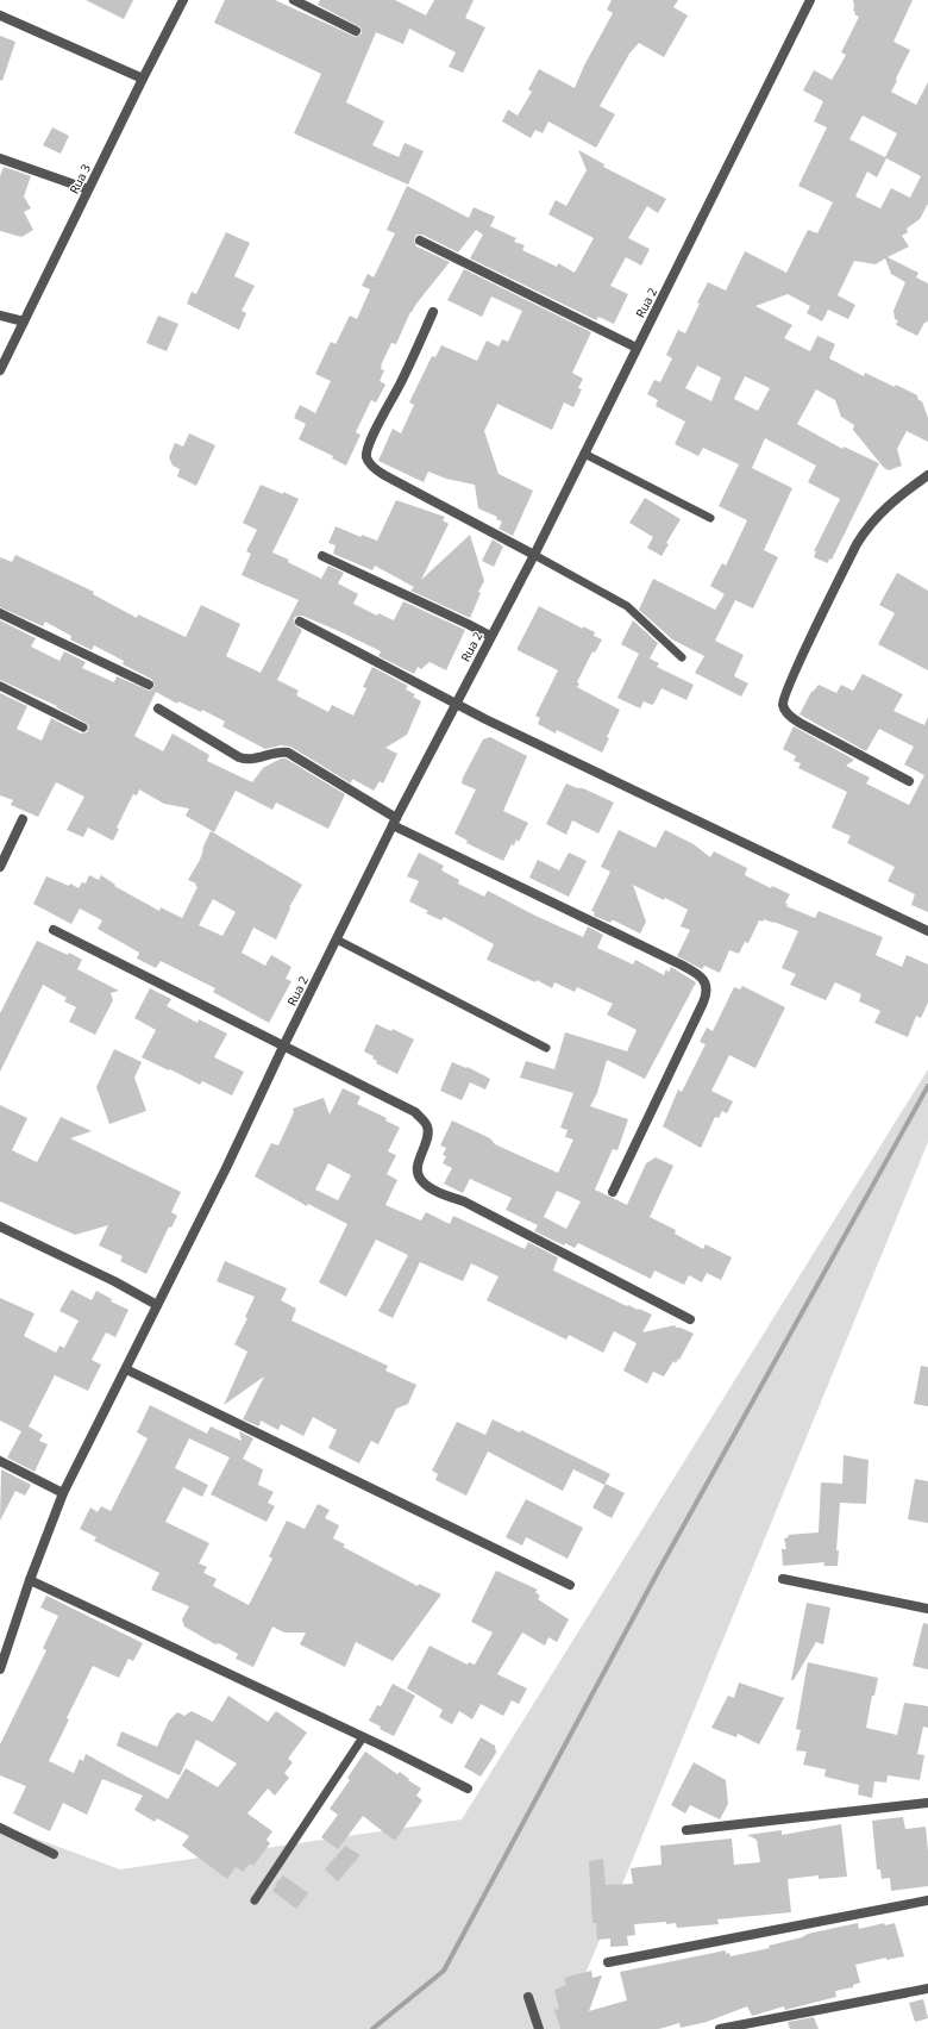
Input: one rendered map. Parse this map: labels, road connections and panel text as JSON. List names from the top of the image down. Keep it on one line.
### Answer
{"streets":{"street":["Rua 3","Rua 2"]}}
